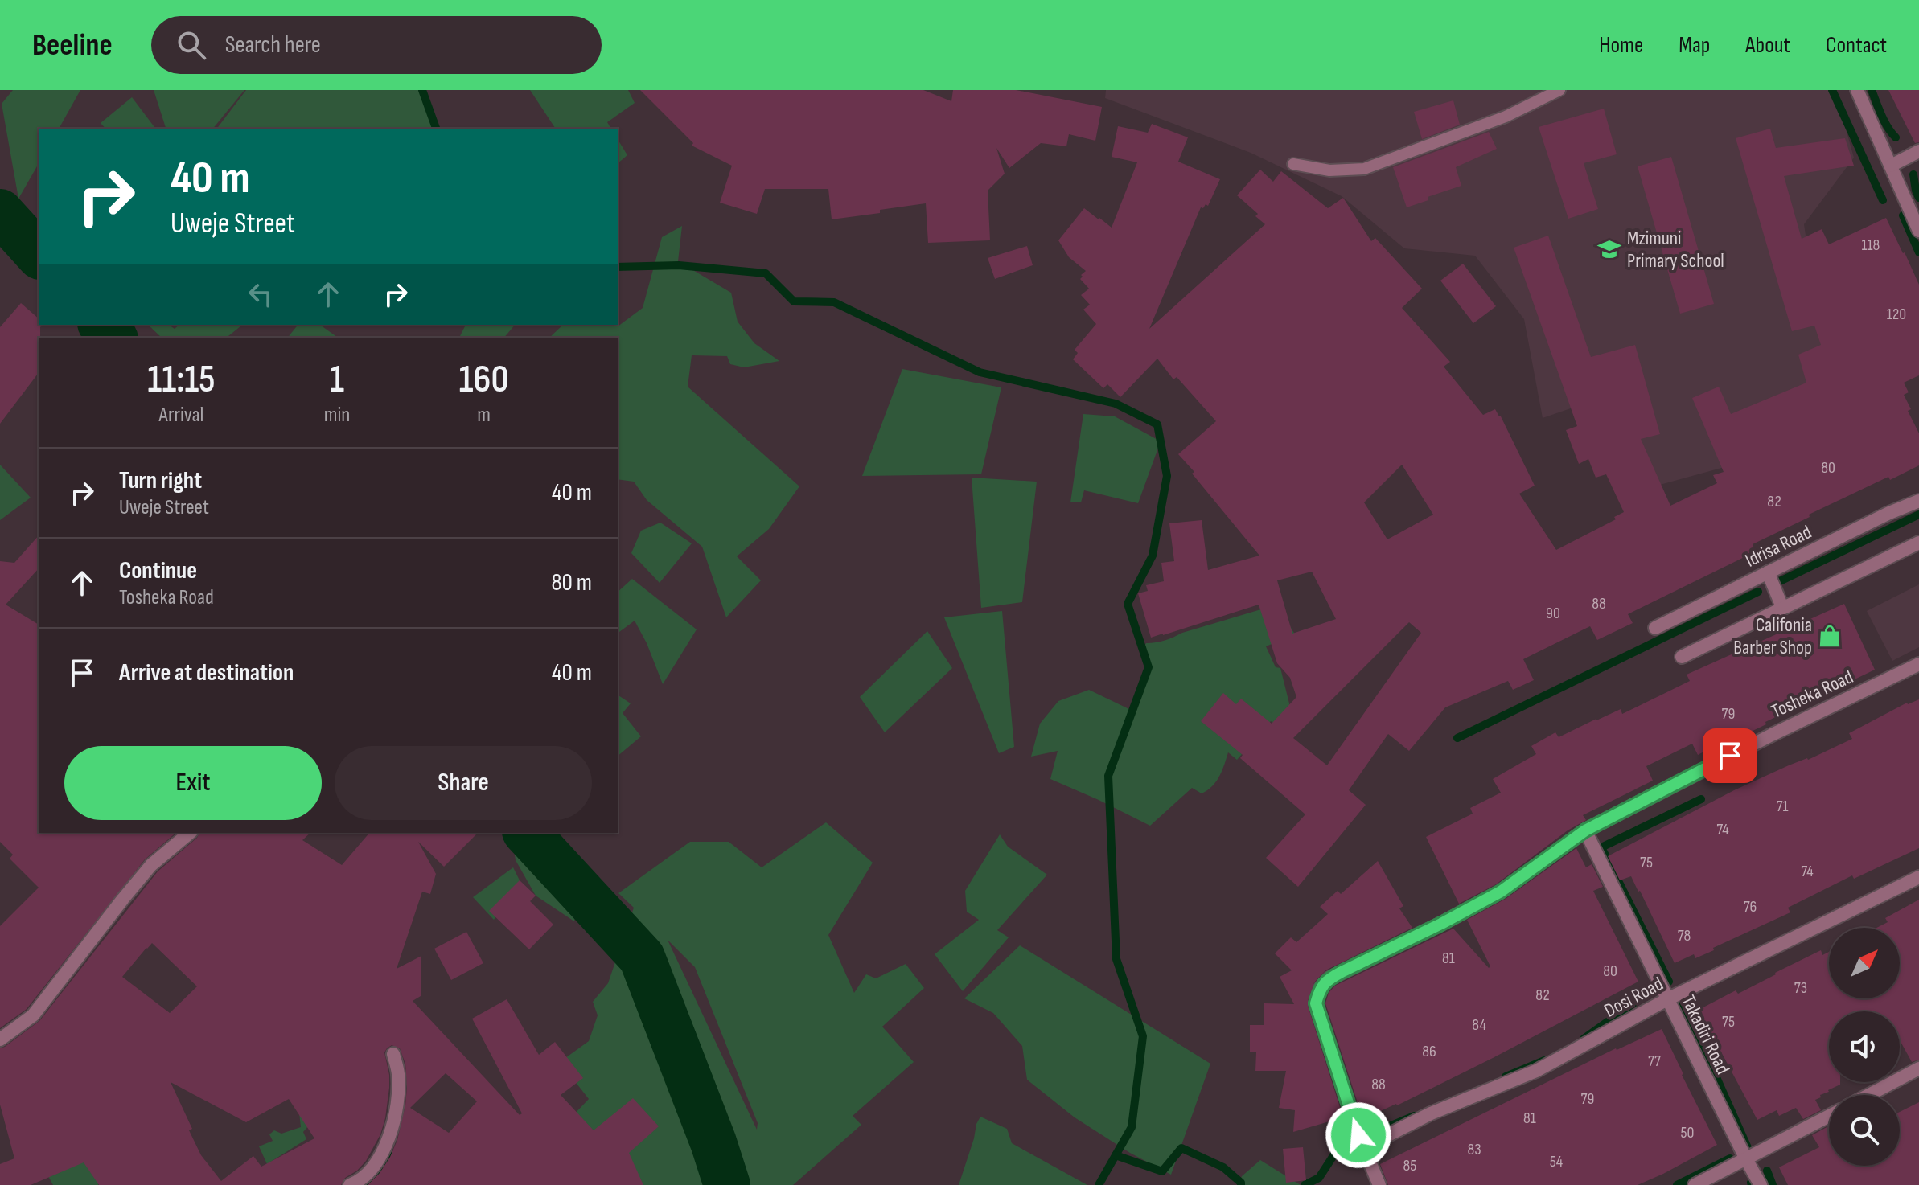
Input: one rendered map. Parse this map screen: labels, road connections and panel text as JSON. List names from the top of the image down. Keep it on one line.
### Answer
{"streets":{"street":["Idrisa Road","Tosheka Road","Dosi Road","Takadiri Road"]},"crossings":[["Tosheka Road","Dosi Road"],["Tosheka Road","Takadiri Road"],["Dosi Road","Takadiri Road"]],"places":{"school or university":["Mzimuni Primary School"],"shop":["Califonia Barber Shop"]},"house_numbers":["118","120","80","82","88","90","79","71","74","75","74","76","78","81","80","73","82","75","84","86","77","88","79","81","50","83","54","85"],"north":"top right","page":{"header":"Beeline","search":"Search here","nav":["Home","Map","About","Contact"],"turn":["40 m","Uweje Street"],"eta":["11:15","Arrival","1","min","160","m"],"list":[{"name":"Turn right","note":"Uweje Street","value":"40 m"},{"name":"Continue","note":"Tosheka Road","value":"80 m"},{"name":"Arrive at destination","value":"40 m"}],"buttons":["Exit","Share"]}}
